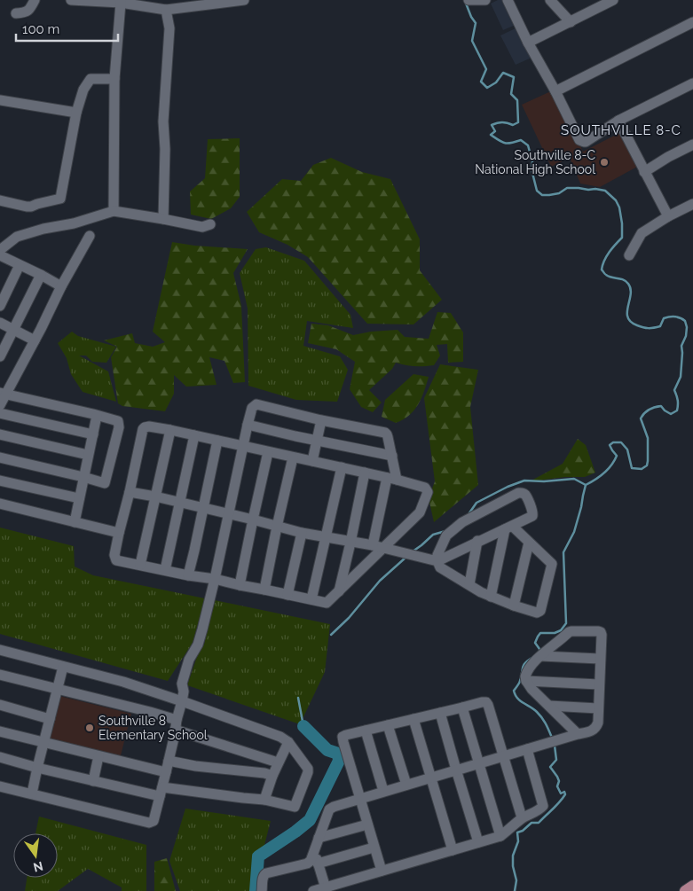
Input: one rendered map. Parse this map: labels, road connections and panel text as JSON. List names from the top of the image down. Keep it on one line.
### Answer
{"districts":["SOUTHVILLE 8-C"],"places":["Southville 8-C National High School","Southville 8 Elementary School"],"scale_bar":"100 m","north":"bottom"}
